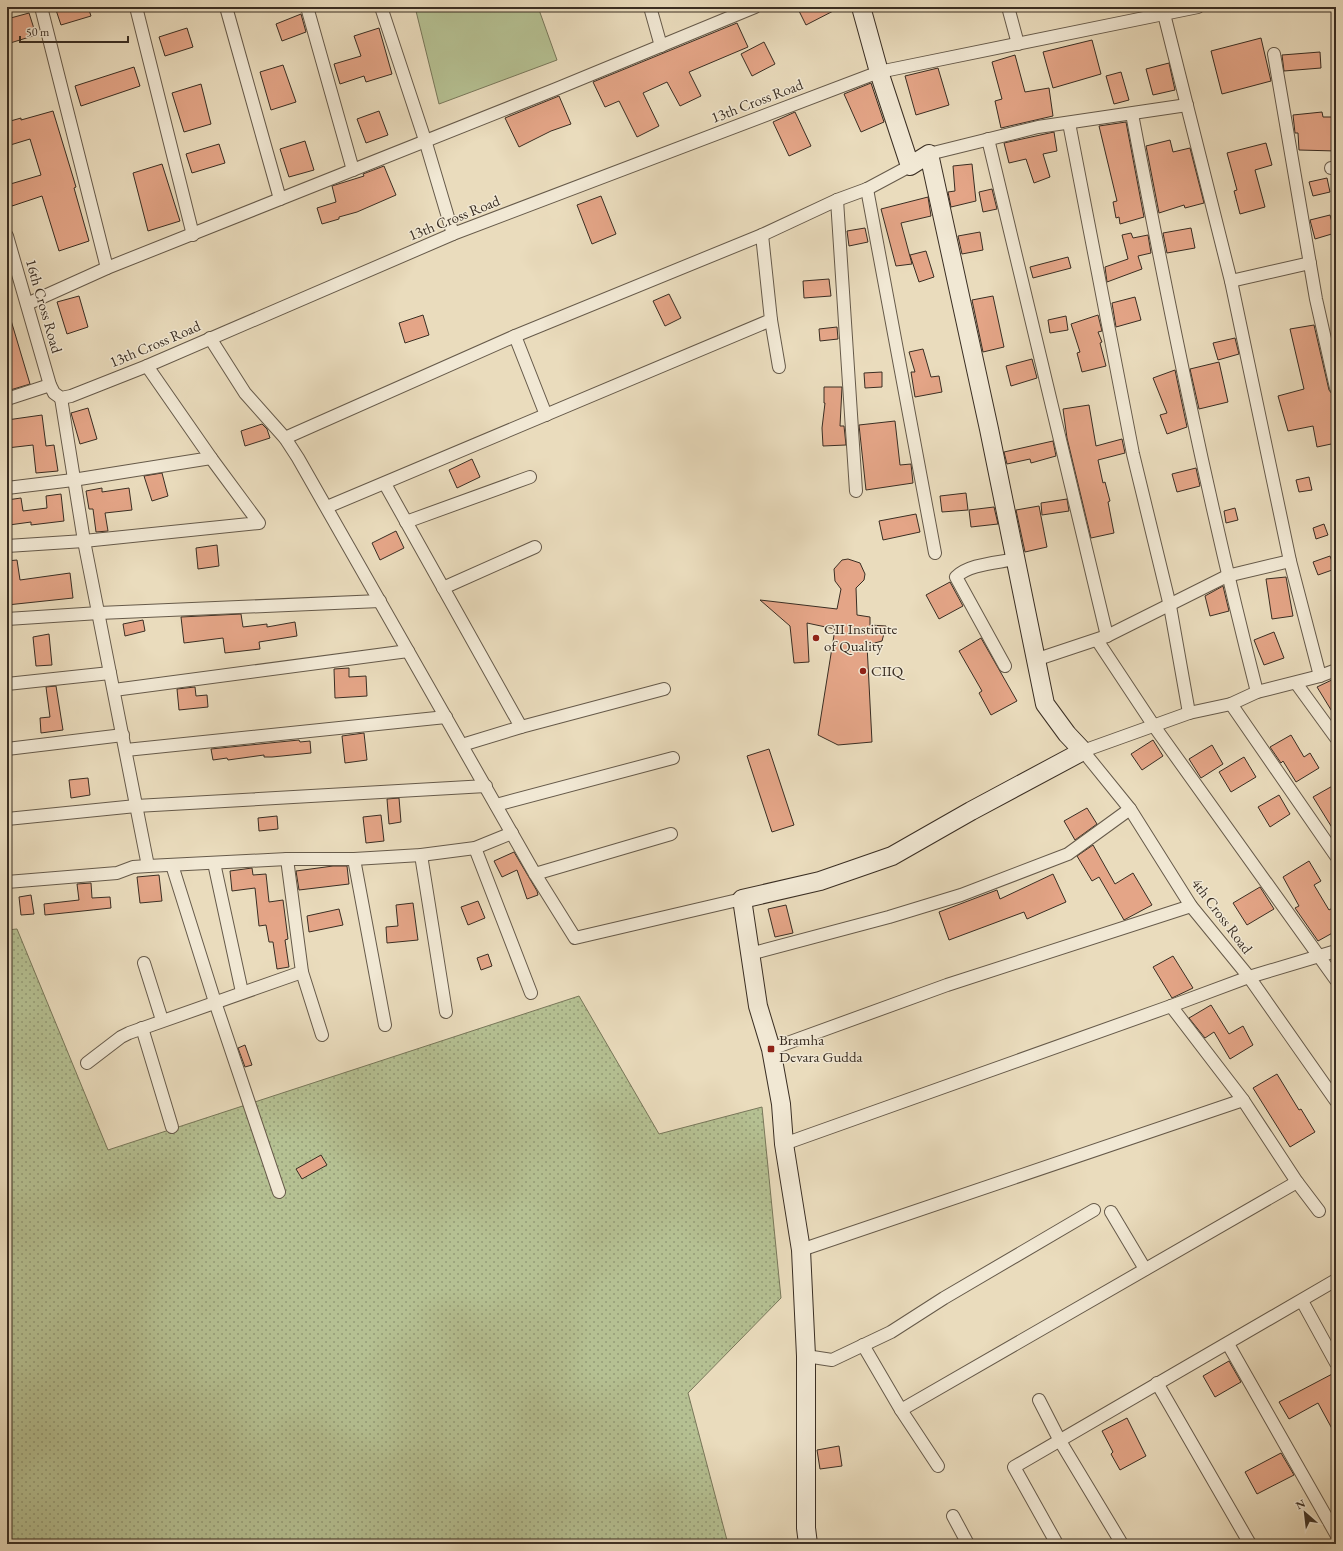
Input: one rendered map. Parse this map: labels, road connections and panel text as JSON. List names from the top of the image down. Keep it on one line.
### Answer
{"streets":{"street":["13th Cross Road","16th Cross Road","4th Cross Road"]},"places":{"other":["CII Institute of Quality","CIIQ"],"transit":["Bramha Devara Gudda"]},"scale_bar":"50 m","north":"top left"}
